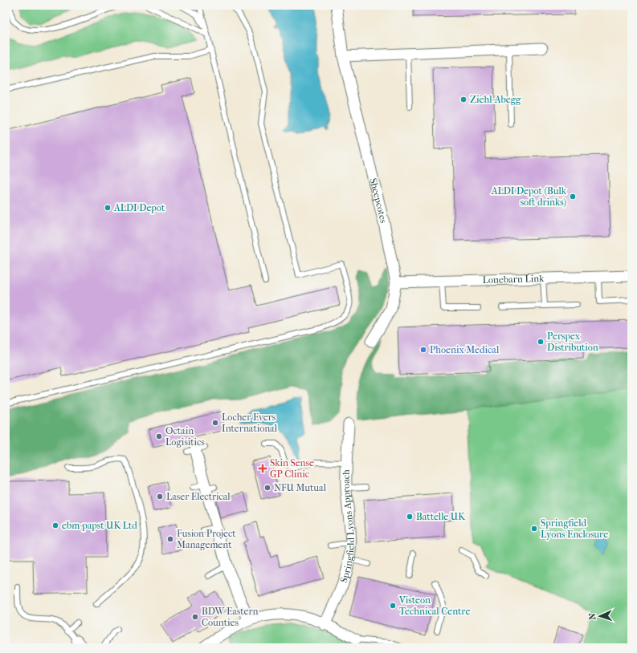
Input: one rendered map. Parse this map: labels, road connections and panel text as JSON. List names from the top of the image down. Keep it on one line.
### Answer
{"streets":{"street":["Sheepcotes","Lonebarn Link","Springfield Lyons Approach"]},"crossings":[["Sheepcotes","Lonebarn Link"]],"places":{"other":["Ziehl-Abegg","ALDI Depot (Bulk soft drinks)","ALDI Depot","Perspex Distribution","Phoenix Medical","Locher Evers International","Octain Logisitics","NFU Mutual","Laser Electrical","Battelle UK","ebm-papst UK Ltd","Springfield Lyons Enclosure","Fusion Project Management","Visteon Technical Centre","BDW Eastern Counties"],"health":["Skin Sense GP Clinic"]},"north":"left"}
